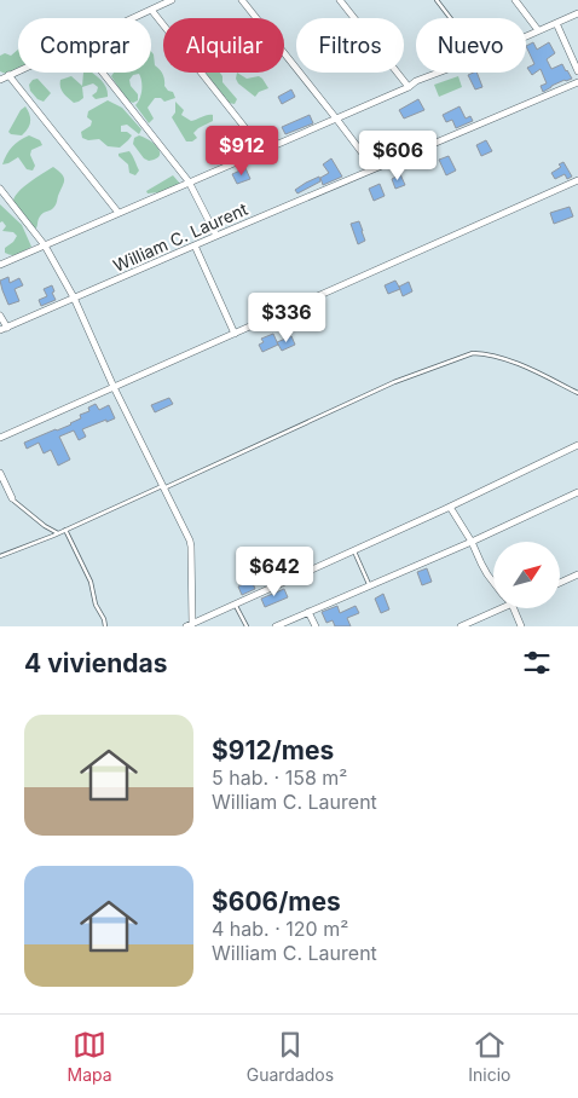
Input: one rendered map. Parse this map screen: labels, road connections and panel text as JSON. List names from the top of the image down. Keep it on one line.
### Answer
{"streets":{"street":["William C. Laurent"]},"north":"top right","page":{"chip":["Comprar","Alquilar","Filtros","Nuevo"],"price":["$912","$606","$336","$642"],"heading":"4 viviendas","list":[{"name":"$912/mes","note":"5 hab. · 158 m² · William C. Laurent"},{"name":"$606/mes","note":"4 hab. · 120 m² · William C. Laurent"}],"tabs":["Mapa","Guardados","Inicio"]}}
